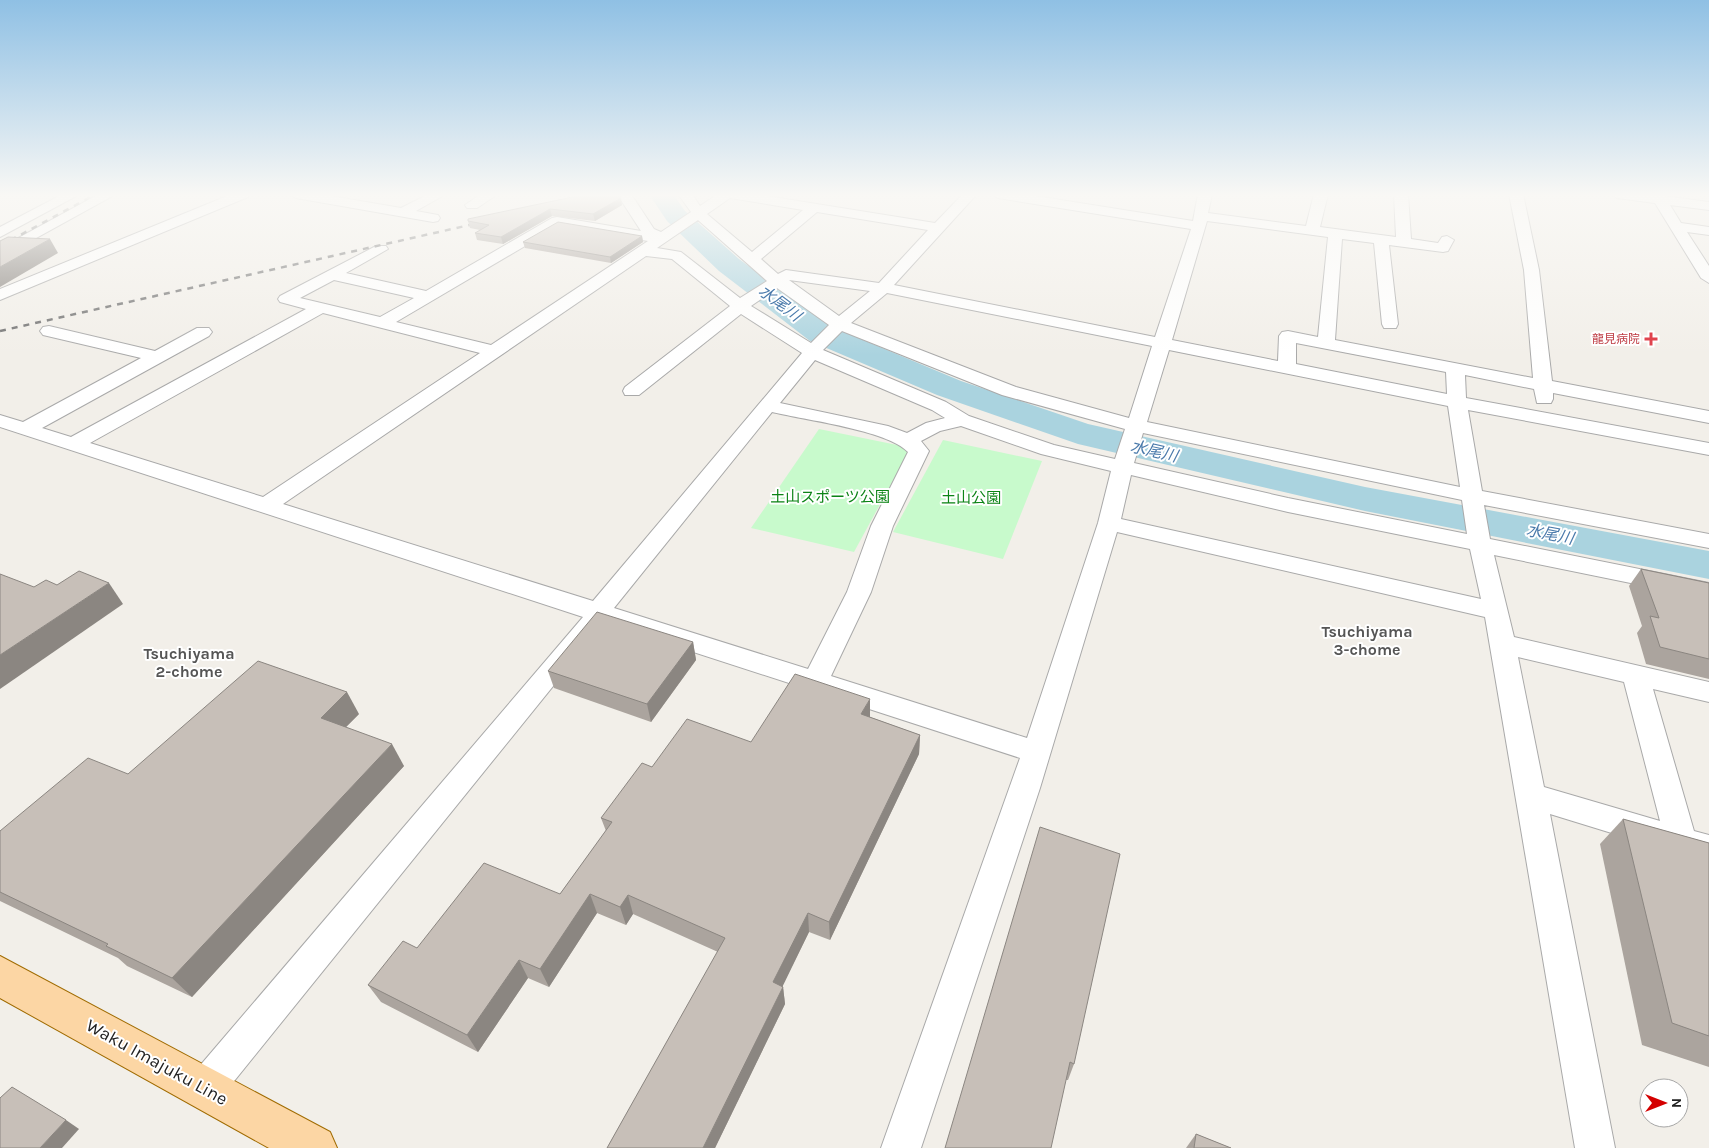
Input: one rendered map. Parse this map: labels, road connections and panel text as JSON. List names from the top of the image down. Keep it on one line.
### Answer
{"streets":{"main road":["Waku Imajuku Line"]},"districts":["Tsuchiyama 3-chome","Tsuchiyama 2-chome"],"water":["水尾川"],"parks":["土山スポーツ公園","土山公園"],"places":{"health":["龍見病院"]},"north":"right"}
